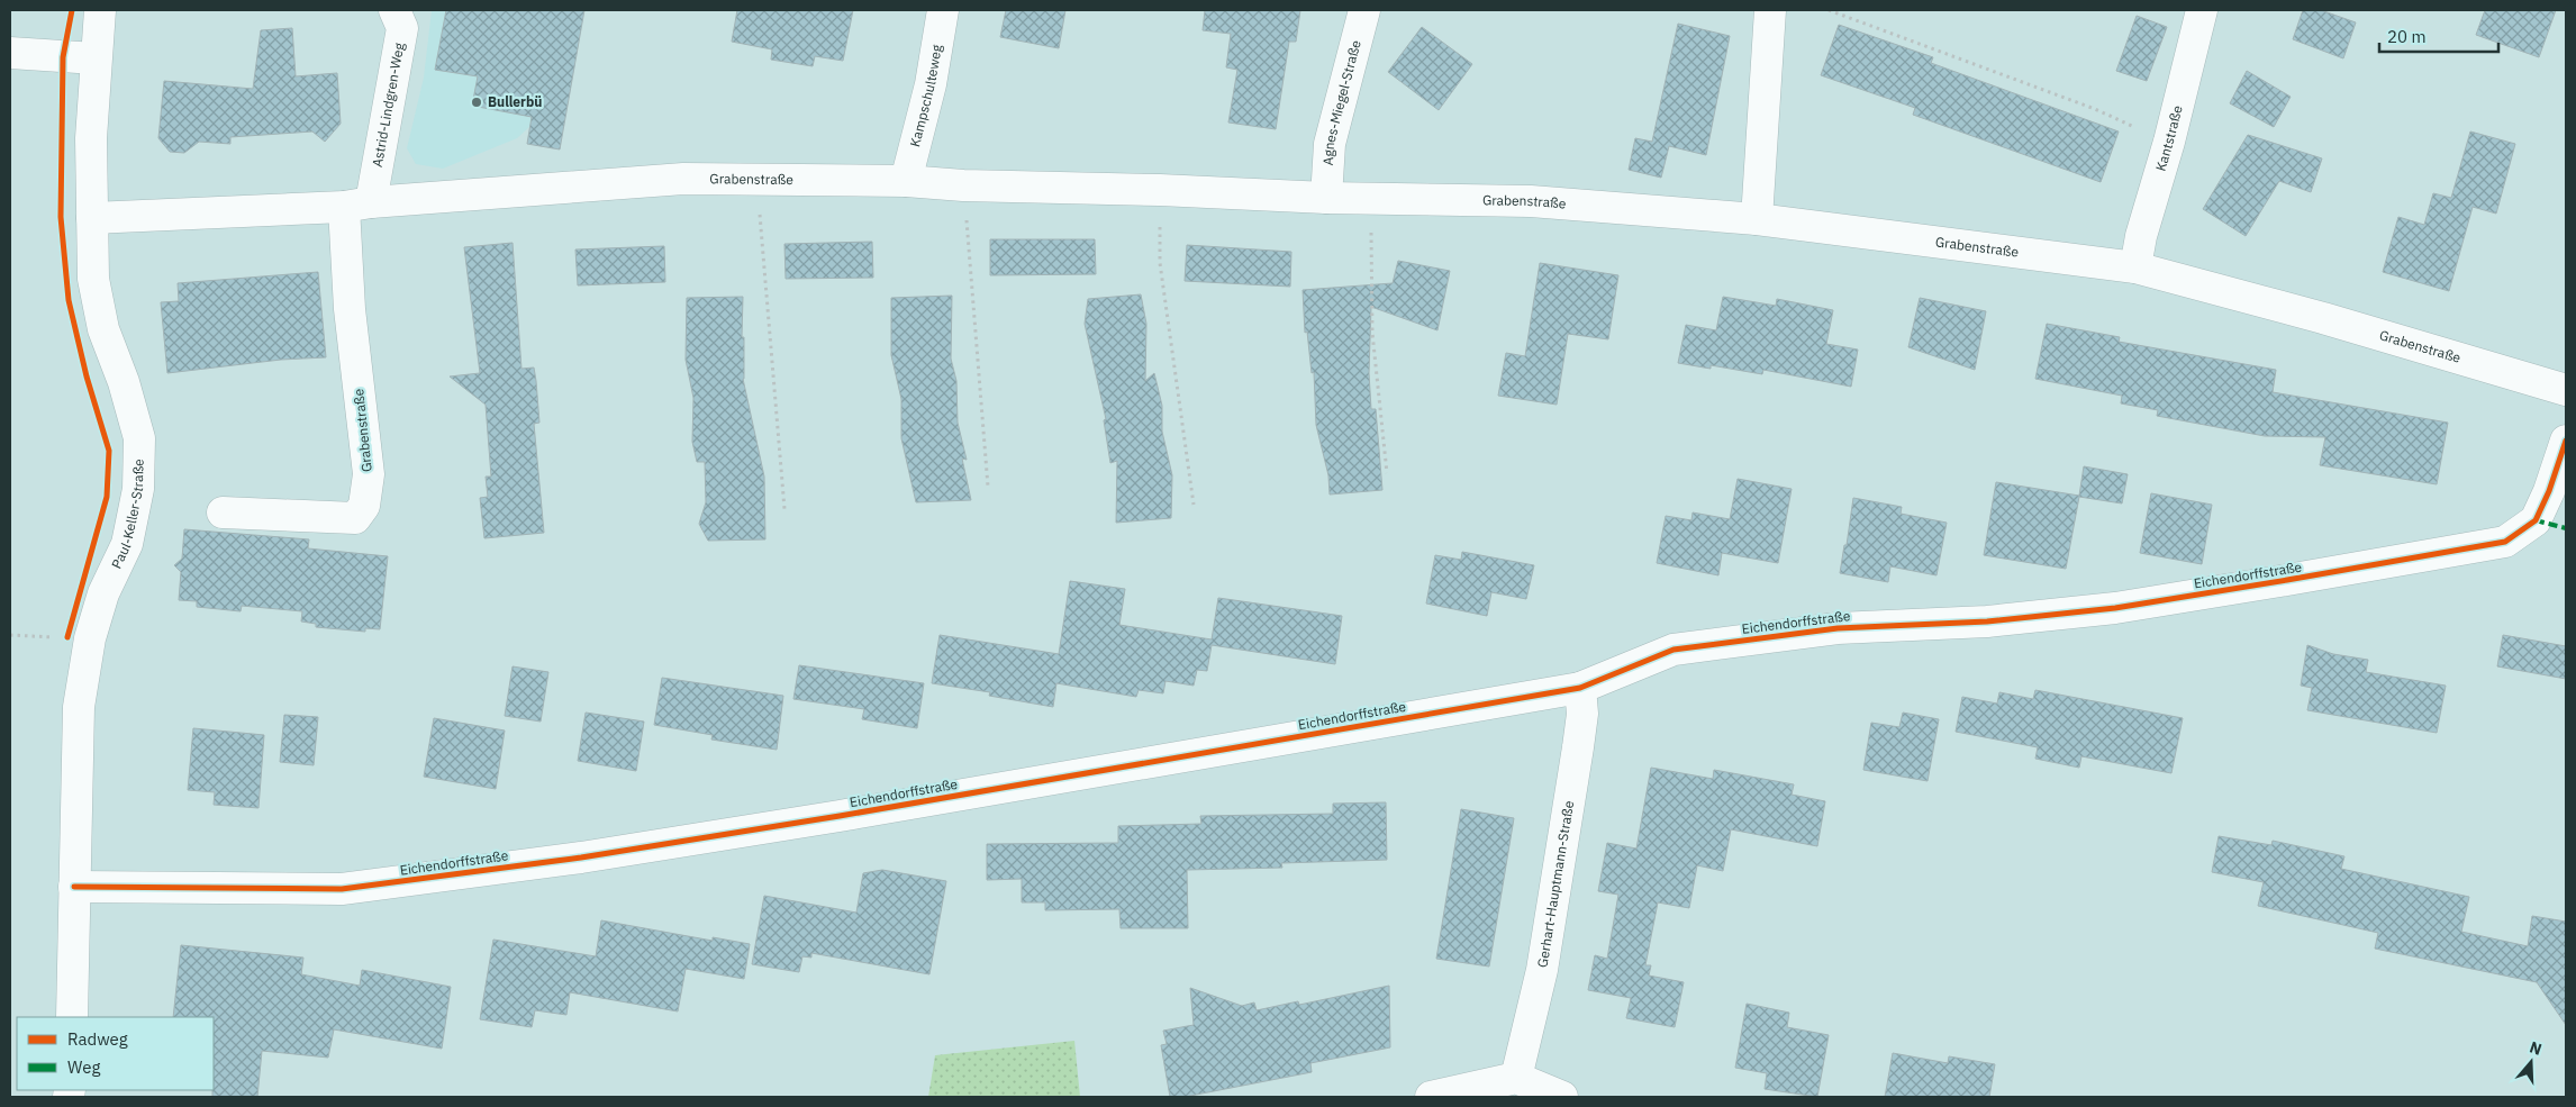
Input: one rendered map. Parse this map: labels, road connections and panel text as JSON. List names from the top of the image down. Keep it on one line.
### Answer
{"streets":{"street":["Kampschulteweg","Agnes-Miegel-Straße","Astrid-Lindgren-Weg","Kantstraße","Grabenstraße","Paul-Keller-Straße","Eichendorffstraße","Gerhart-Hauptmann-Straße"]},"crossings":[["Kampschulteweg","Grabenstraße"],["Agnes-Miegel-Straße","Grabenstraße"],["Astrid-Lindgren-Weg","Grabenstraße"],["Kantstraße","Grabenstraße"],["Grabenstraße","Paul-Keller-Straße"],["Paul-Keller-Straße","Eichendorffstraße"],["Eichendorffstraße","Gerhart-Hauptmann-Straße"]],"places":["Bullerbü"],"legend":["Radweg","Weg"],"scale_bar":"20 m","north":"top"}
